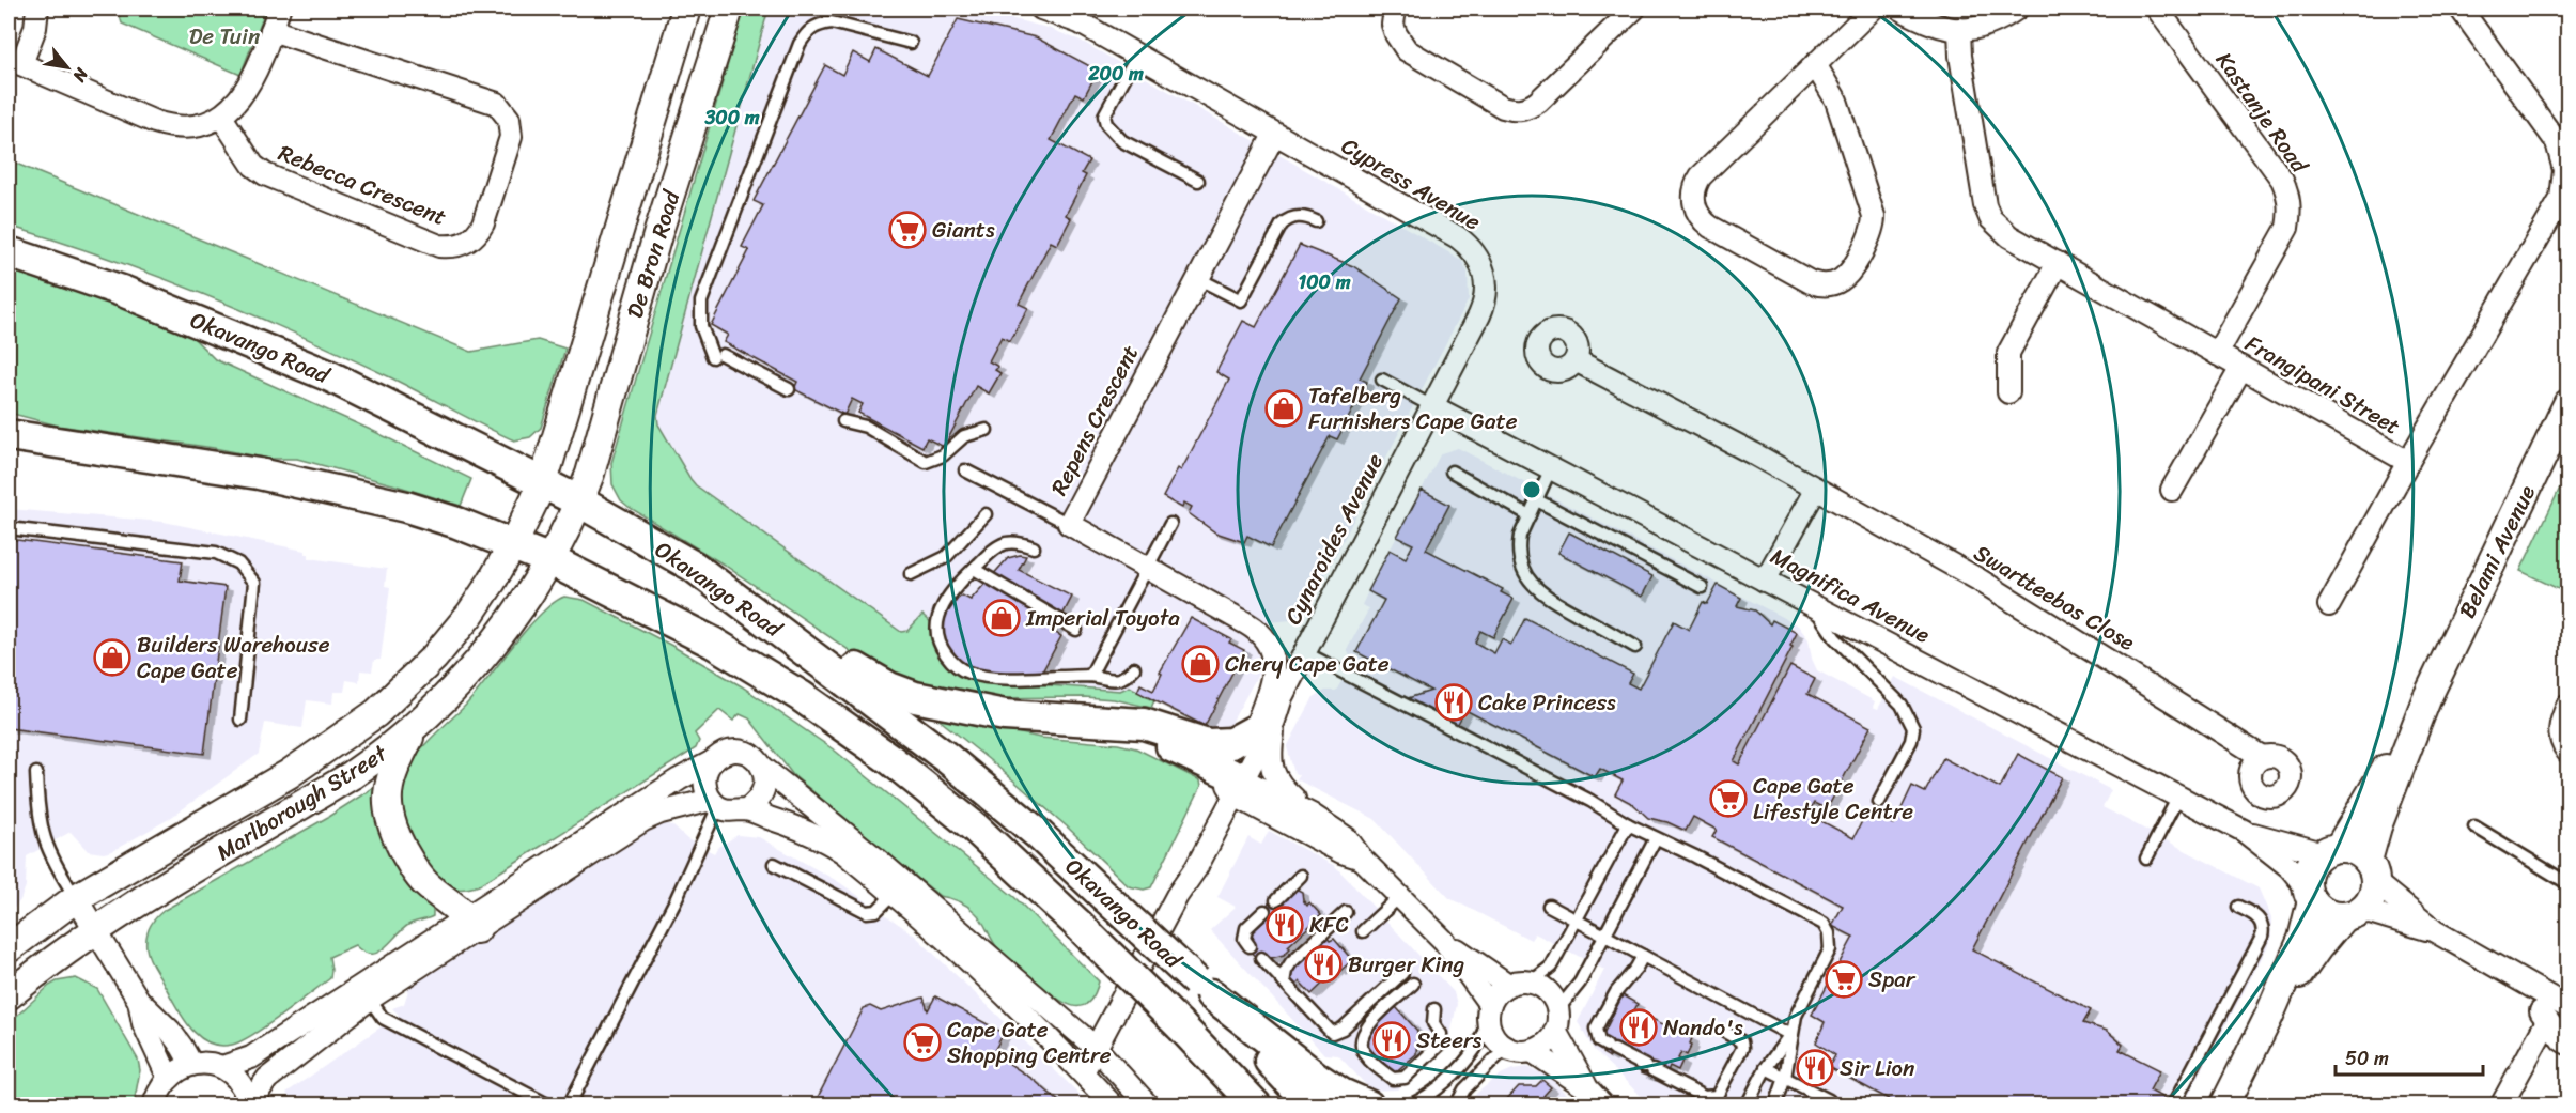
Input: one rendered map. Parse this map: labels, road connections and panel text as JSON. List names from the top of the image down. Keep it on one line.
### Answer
{"streets":{"main road":["Okavango Road"],"street":["Kastanje Road","Cypress Avenue","Rebecca Crescent","De Bron Road","Frangipani Street","Repens Crescent","Cynaroides Avenue","Belami Avenue","Magnifica Avenue","Swartteebos Close","Marlborough Street"]},"crossings":[["Kastanje Road","Frangipani Street"],["Cypress Avenue","Repens Crescent"],["Cypress Avenue","Cynaroides Avenue"],["Cypress Avenue","Magnifica Avenue"],["De Bron Road","Okavango Road"],["De Bron Road","Marlborough Street"],["Okavango Road","Marlborough Street"],["Repens Crescent","Cynaroides Avenue"],["Cynaroides Avenue","Magnifica Avenue"],["Belami Avenue","Magnifica Avenue"]],"parks":["De Tuin"],"places":{"supermarket":["Giants","Cape Gate Lifestyle Centre","Spar","Cape Gate Shopping Centre"],"shop":["Tafelberg Furnishers Cape Gate","Imperial Toyota","Builders Warehouse Cape Gate","Chery Cape Gate"],"restaurant":["Cake Princess","KFC","Burger King","Nando's","Steers","Sir Lion"]},"scale_bar":"50 m","north":"bottom right","rings":["200 m","300 m","100 m"]}
